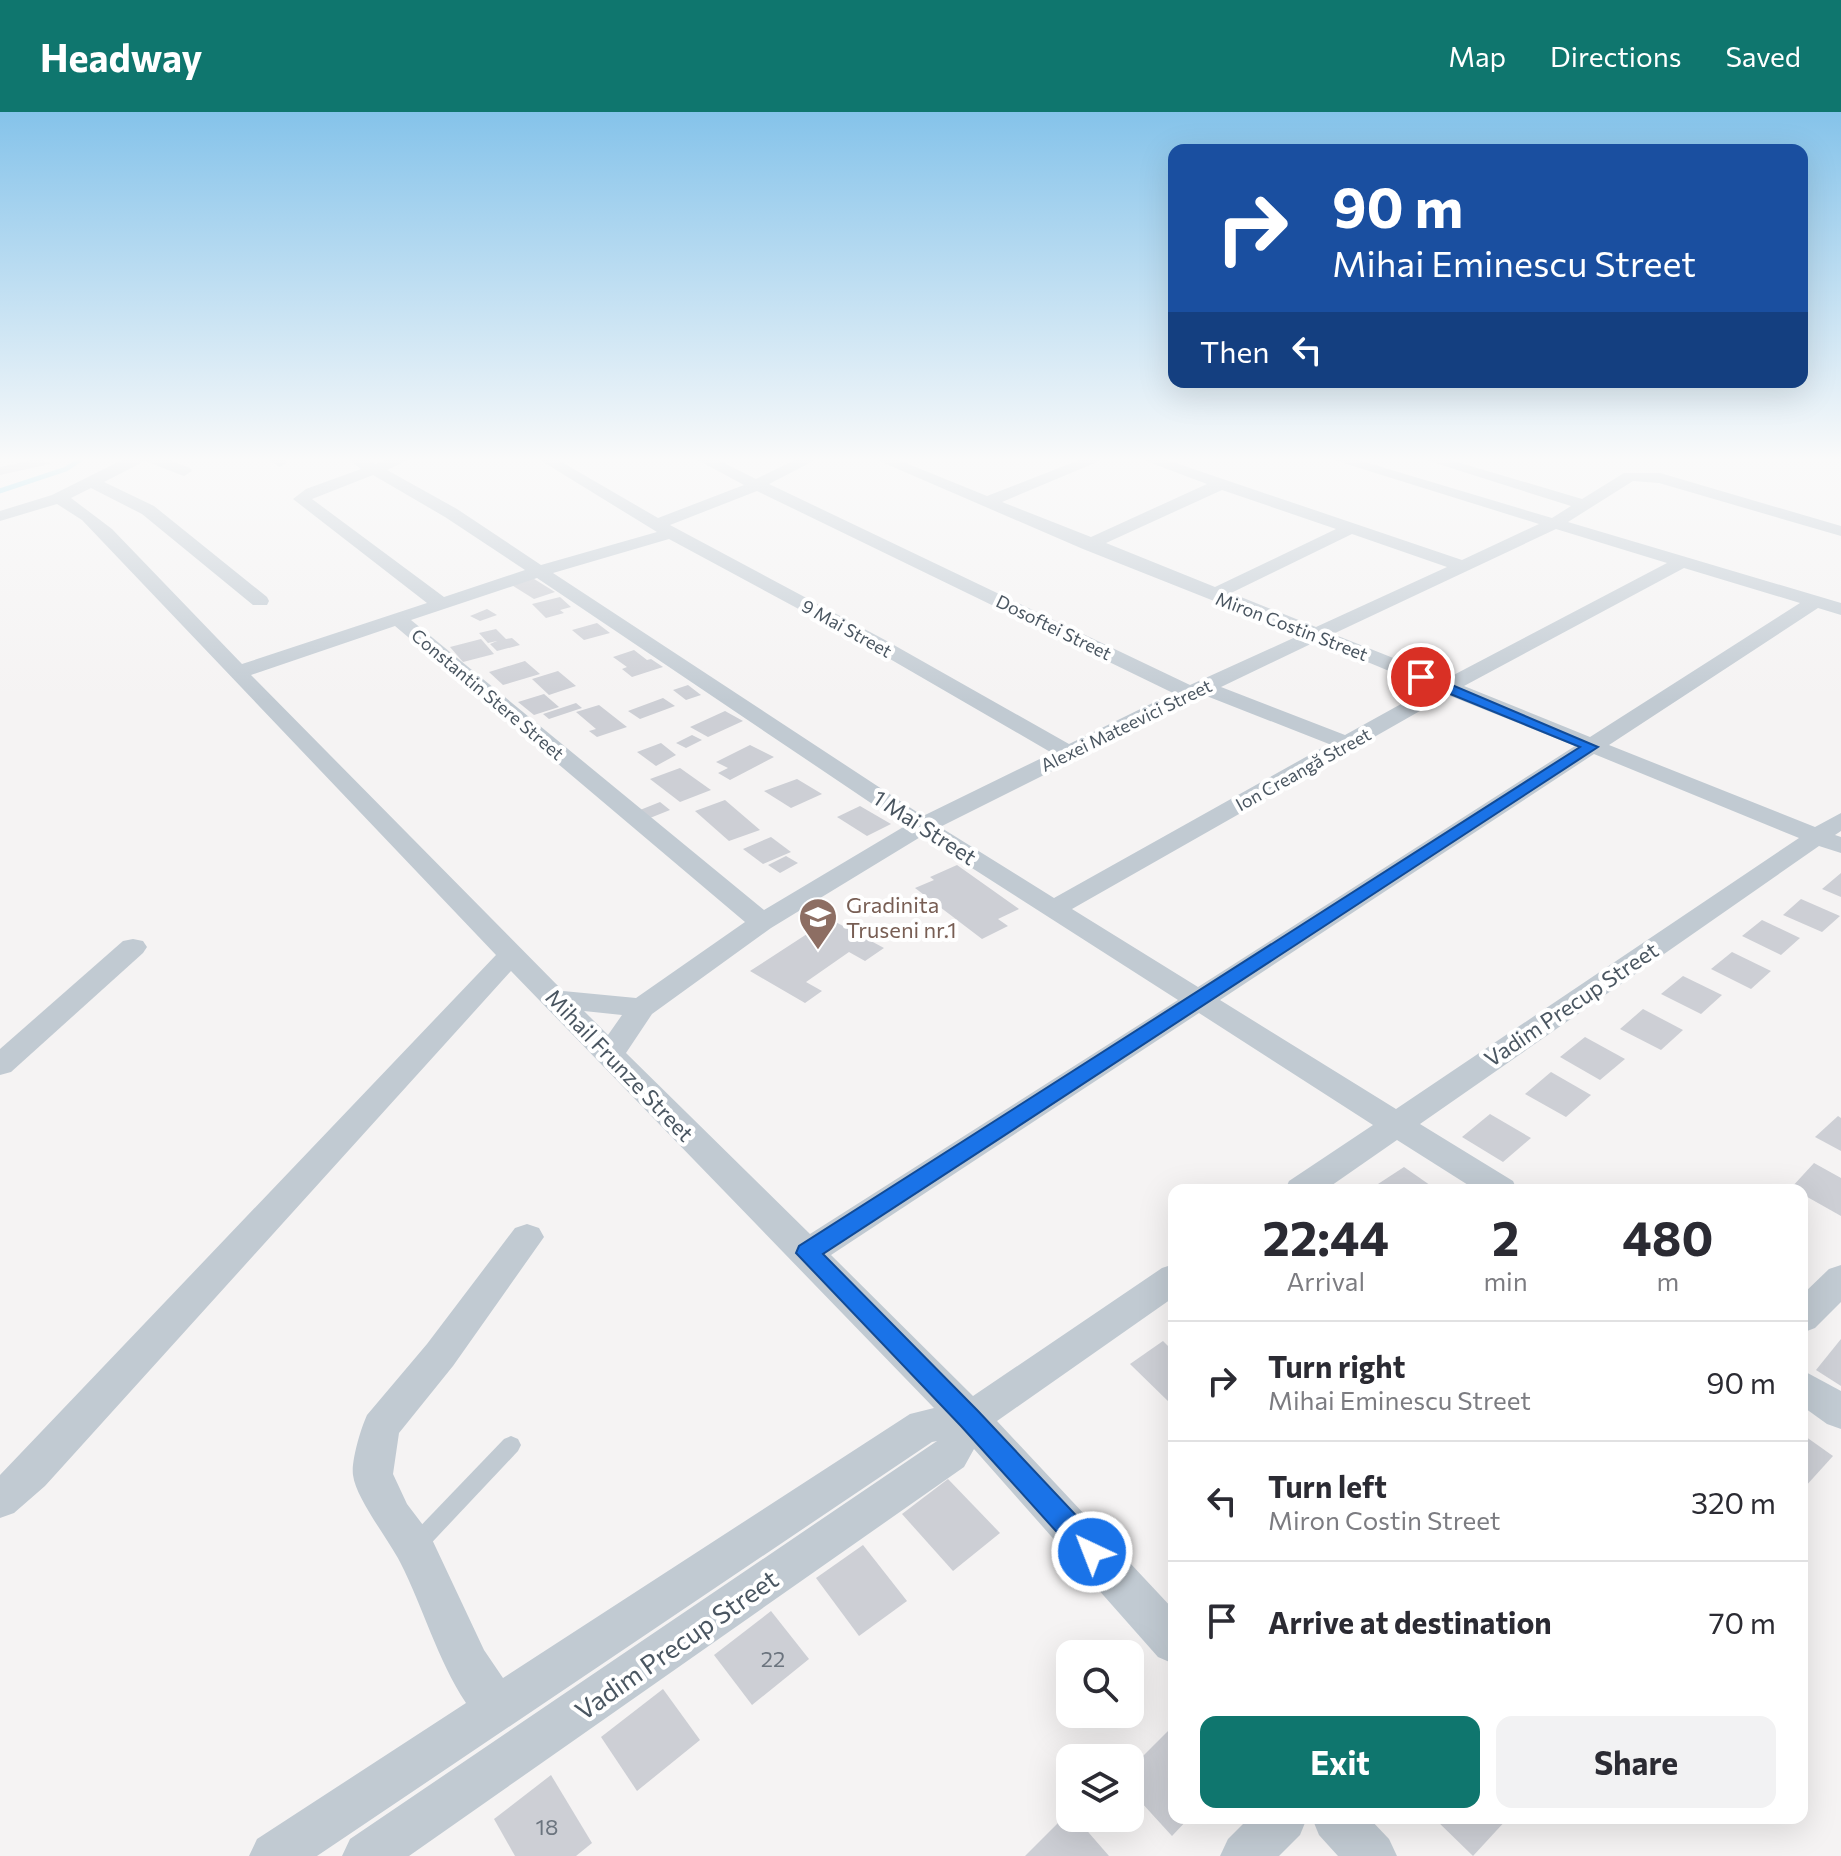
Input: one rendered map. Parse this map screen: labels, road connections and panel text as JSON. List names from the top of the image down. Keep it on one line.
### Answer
{"streets":{"street":["Miron Costin Street","Dosoftei Street","9 Mai Street","Constantin Stere Street","Alexei Mateevici Street","Ion Creangă Street","1 Mai Street","Vadim Precup Street","Mihail Frunze Street"]},"crossings":[["Miron Costin Street","Alexei Mateevici Street"],["Miron Costin Street","Ion Creangă Street"],["Miron Costin Street","Vadim Precup Street"],["Dosoftei Street","Alexei Mateevici Street"],["Dosoftei Street","Ion Creangă Street"],["9 Mai Street","Alexei Mateevici Street"],["Constantin Stere Street","Alexei Mateevici Street"],["Alexei Mateevici Street","1 Mai Street"],["Alexei Mateevici Street","Mihail Frunze Street"],["Ion Creangă Street","1 Mai Street"],["1 Mai Street","Vadim Precup Street"],["Vadim Precup Street","Mihail Frunze Street"]],"places":{"school or university":["Gradinita Truseni nr.1"]},"house_numbers":["22","18"],"page":{"header":"Headway","nav":["Map","Directions","Saved"],"turn":["90 m","Mihai Eminescu Street"],"then":"Then","eta":["22:44","Arrival","2","min","480","m"],"list":[{"name":"Turn right","note":"Mihai Eminescu Street","value":"90 m"},{"name":"Turn left","note":"Miron Costin Street","value":"320 m"},{"name":"Arrive at destination","value":"70 m"}],"buttons":["Exit","Share"]}}
